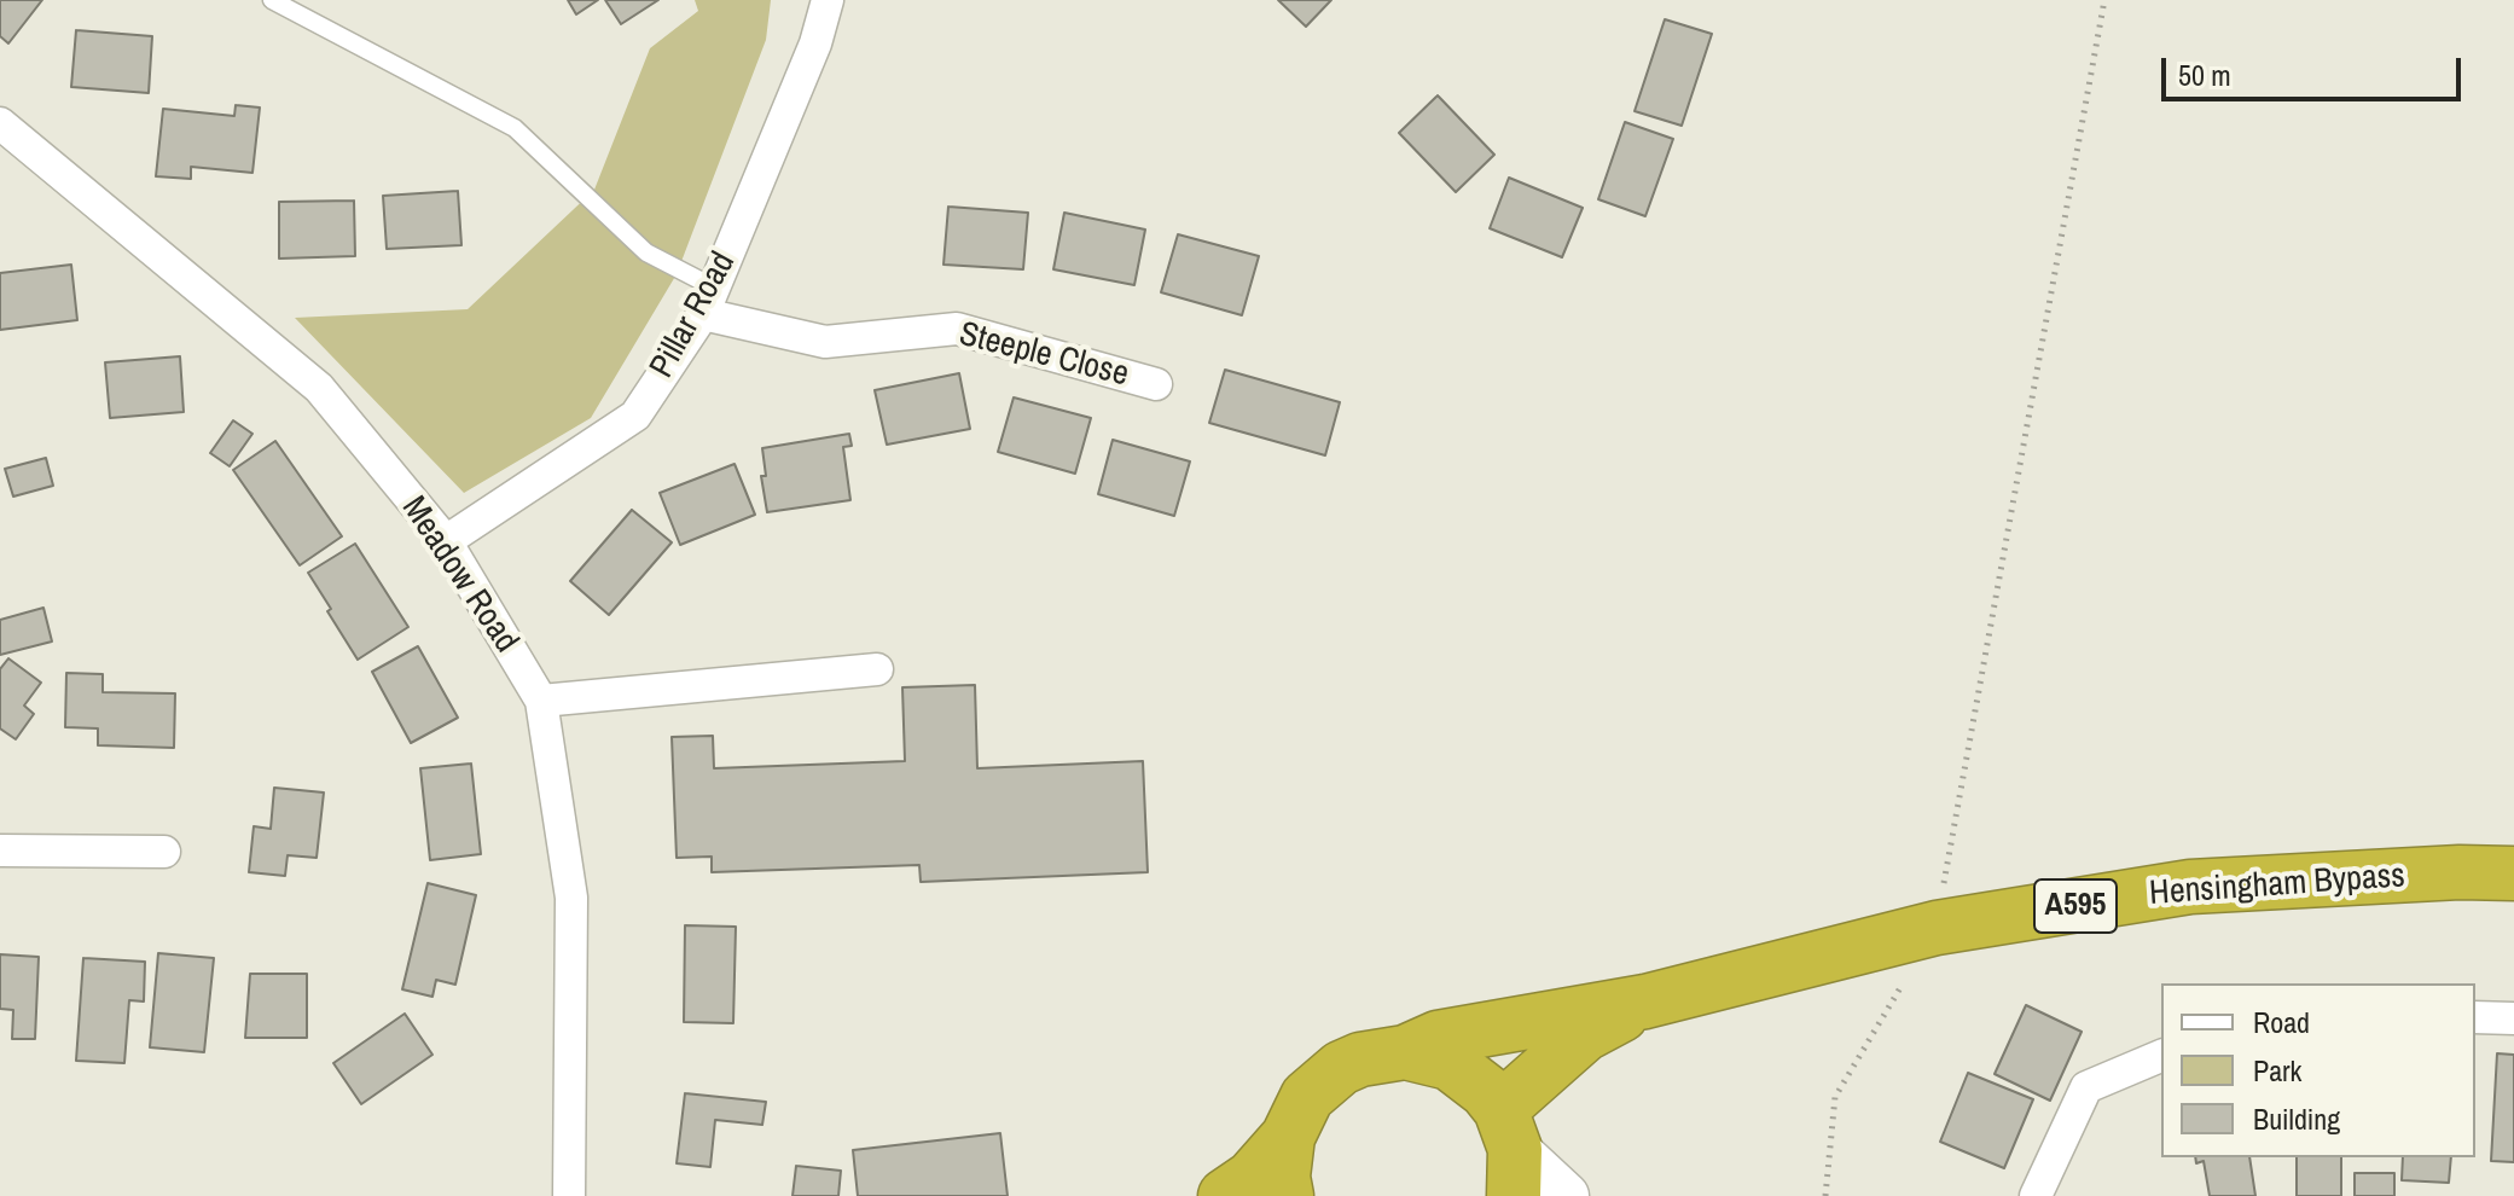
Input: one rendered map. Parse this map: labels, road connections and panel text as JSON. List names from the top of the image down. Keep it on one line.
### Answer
{"streets":{"highway":["Hensingham Bypass","A595"],"street":["Pillar Road","Steeple Close","Meadow Road"]},"crossings":[["Pillar Road","Steeple Close"],["Pillar Road","Meadow Road"],["Hensingham Bypass","A595"]],"legend":["Road","Park","Building"],"scale_bar":"50 m"}
